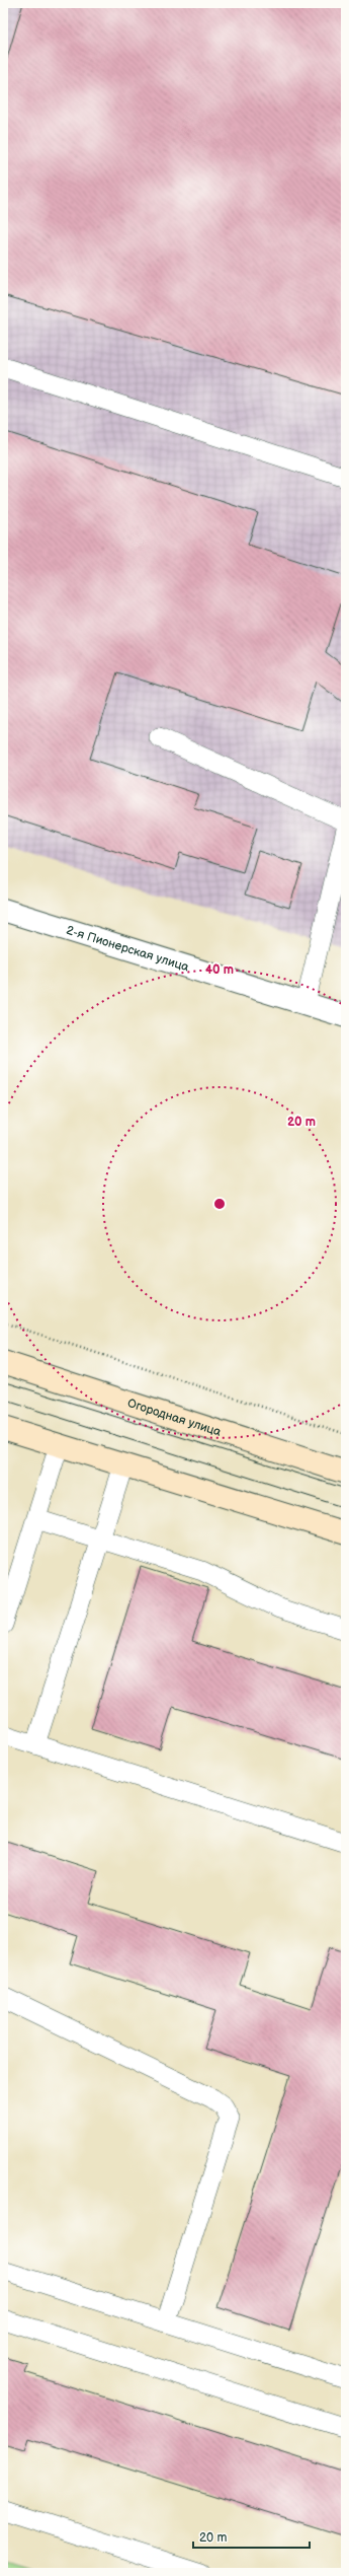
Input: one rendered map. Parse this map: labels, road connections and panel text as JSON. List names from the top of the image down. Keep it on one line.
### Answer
{"streets":{"street":["2-я Пионерская улица","Огородная улица"]},"scale_bar":"20 m","rings":["40 m","20 m"]}
